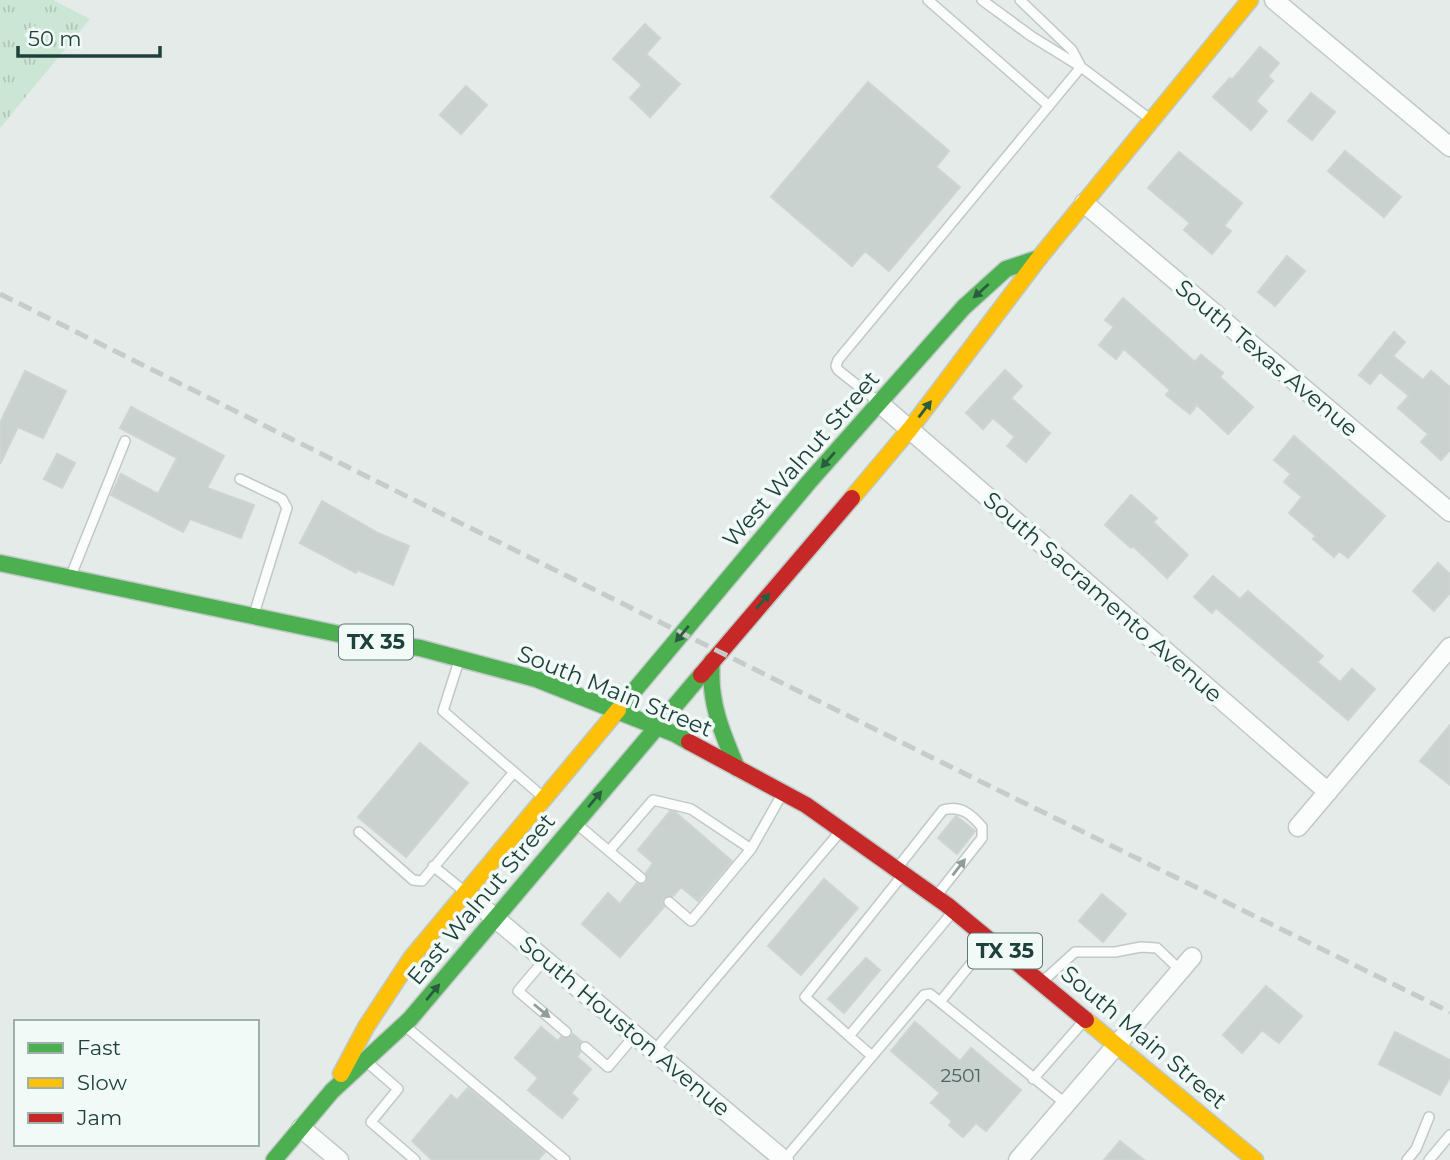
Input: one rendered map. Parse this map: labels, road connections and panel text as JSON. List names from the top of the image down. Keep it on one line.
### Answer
{"streets":{"street":["South Texas Avenue","West Walnut Street","South Sacramento Avenue","TX 35","South Main Street","East Walnut Street","South Houston Avenue"]},"crossings":[["West Walnut Street","South Sacramento Avenue"],["West Walnut Street","South Main Street"],["West Walnut Street","East Walnut Street"],["South Main Street","East Walnut Street"],["East Walnut Street","South Houston Avenue"]],"house_numbers":["2501"],"legend":["Fast","Slow","Jam"],"scale_bar":"50 m"}
